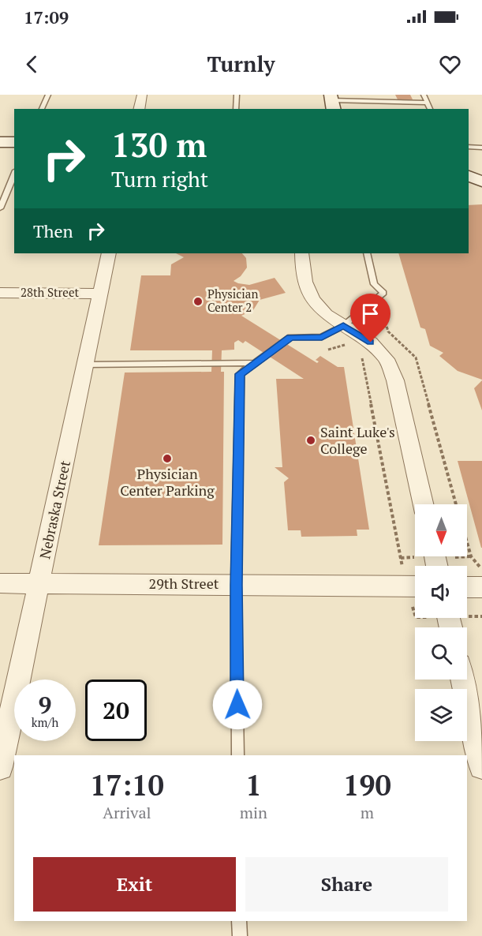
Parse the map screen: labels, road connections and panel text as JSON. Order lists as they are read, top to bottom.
{
  "streets": {
    "street": ["28th Street", "Nebraska Street", "29th Street"]
  },
  "crossings": [
    ["28th Street", "Nebraska Street"],
    ["Nebraska Street", "29th Street"]
  ],
  "places": ["Physician Center 2", "Saint Luke's College", "Physician Center Parking"],
  "north": "bottom",
  "page": {
    "status": "17:09",
    "header": "Turnly",
    "turn": ["130 m", "Turn right"],
    "then": "Then",
    "speed": "9 km/h",
    "limit": "20",
    "eta": [
      "17:10",
      "Arrival",
      "1",
      "min",
      "190",
      "m"
    ],
    "buttons": ["Exit", "Share"]
  }
}
